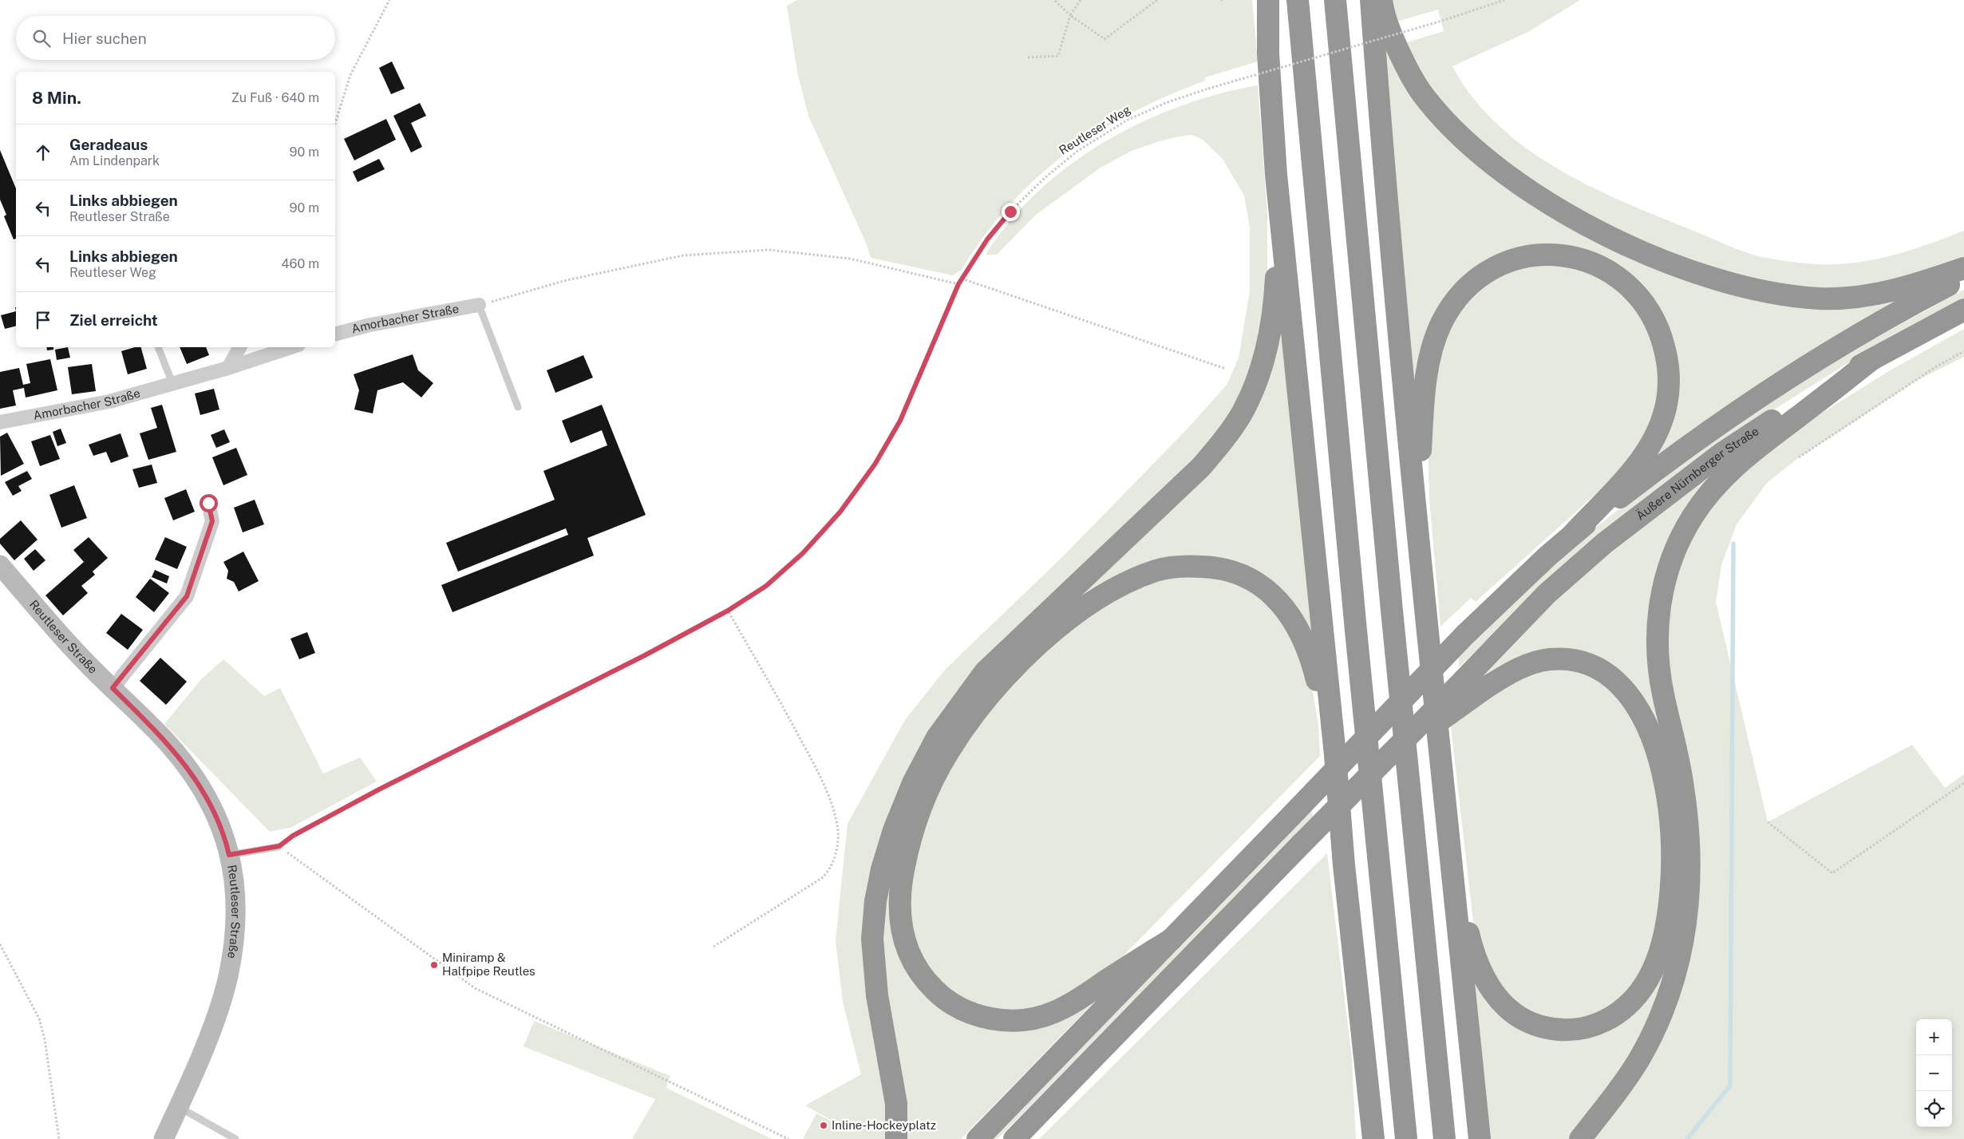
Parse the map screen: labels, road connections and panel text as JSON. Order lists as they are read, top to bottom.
{
  "streets": {
    "highway": ["Äußere Nürnberger Straße"],
    "street": ["Amorbacher Straße", "Reutleser Straße"],
    "path": ["Reutleser Weg"]
  },
  "places": ["Miniramp & Halfpipe Reutles", "Inline-Hockeyplatz"],
  "page": {
    "search": "Hier suchen",
    "heading": ["8 Min.", "Zu Fuß · 640 m"],
    "list": [
      ["Geradeaus", "Am Lindenpark", "90 m"],
      ["Links abbiegen", "Reutleser Straße", "90 m"],
      ["Links abbiegen", "Reutleser Weg", "460 m"],
      "Ziel erreicht"
    ],
    "map_buttons": ["+", "−"]
  }
}
